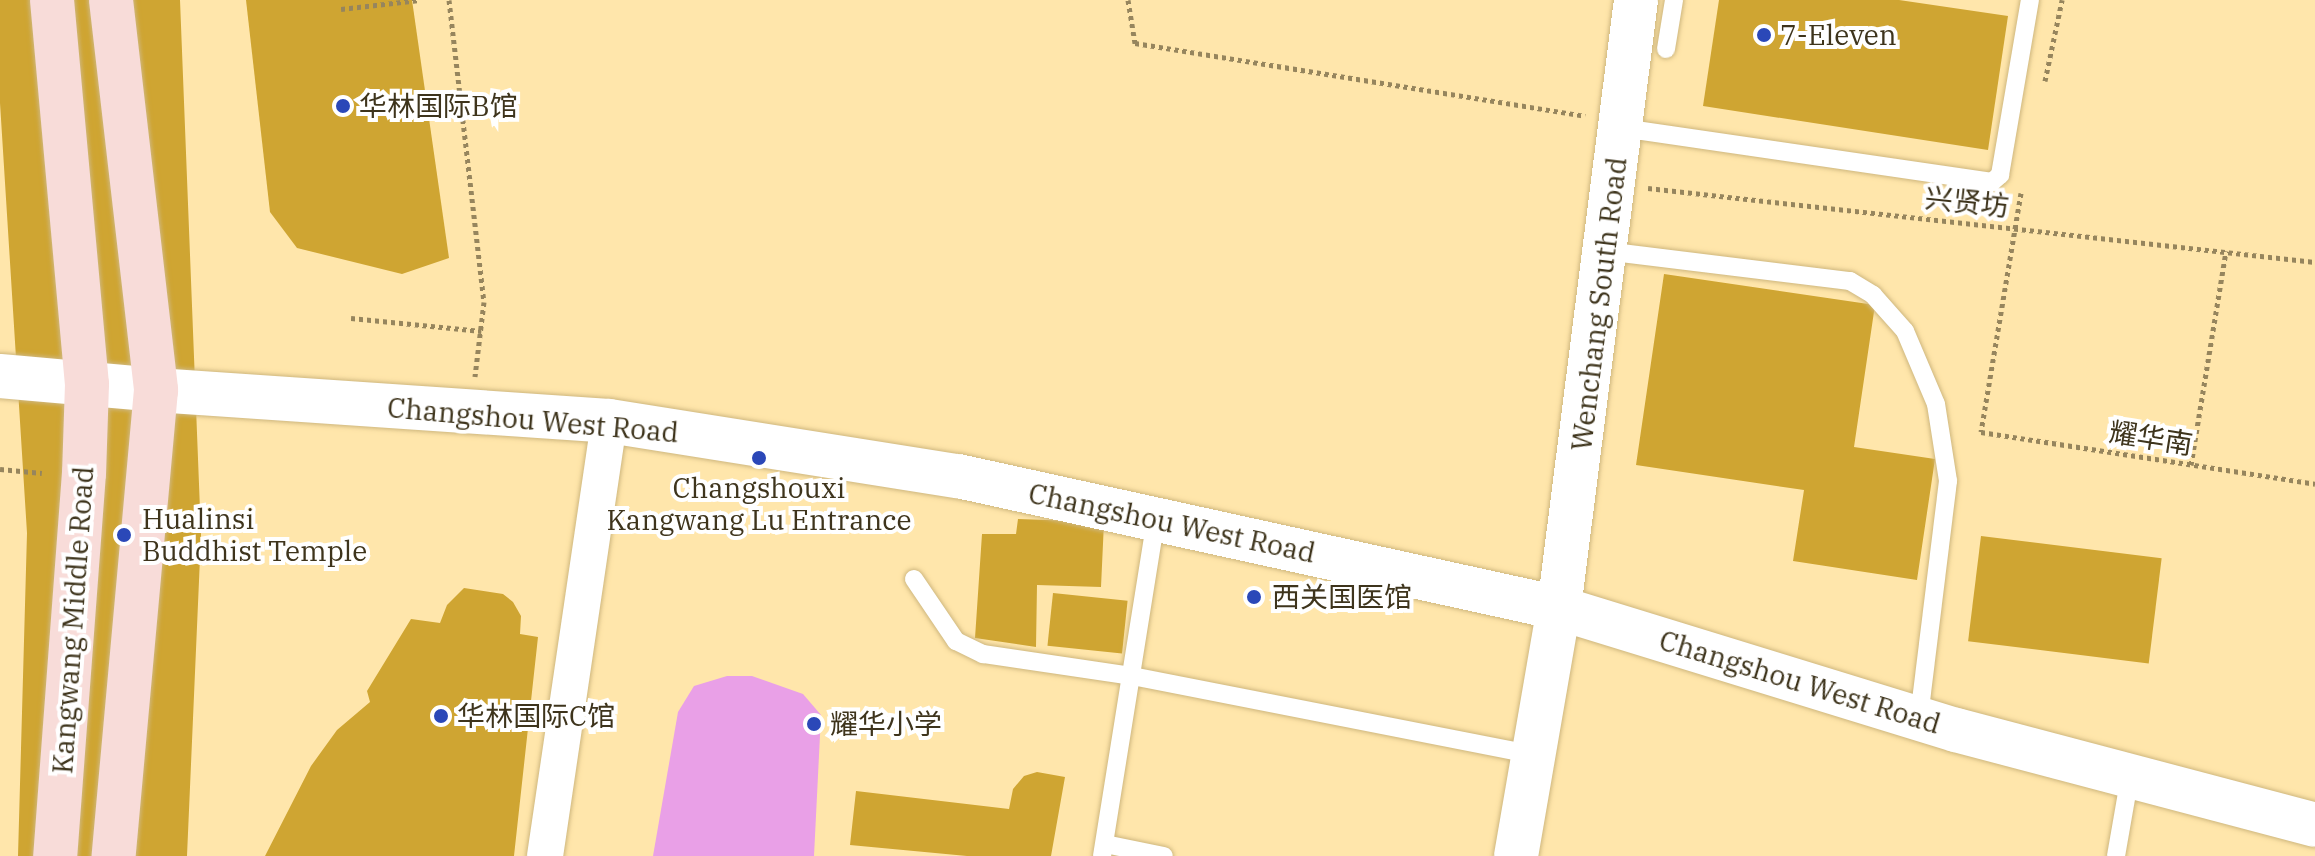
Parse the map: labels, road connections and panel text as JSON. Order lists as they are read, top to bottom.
{
  "streets": {
    "main road": ["Kangwang Middle Road"],
    "street": ["Wenchang South Road", "Changshou West Road"],
    "path": ["兴贤坊", "耀华南"]
  },
  "crossings": [
    ["兴贤坊", "Wenchang South Road"],
    ["兴贤坊", "耀华南"],
    ["Wenchang South Road", "Changshou West Road"],
    ["Changshou West Road", "Kangwang Middle Road"]
  ],
  "places": [
    "7-Eleven",
    "华林国际B馆",
    "Changshouxi Kangwang Lu Entrance",
    "Hualinsi Buddhist Temple",
    "西关国医馆",
    "华林国际C馆",
    "耀华小学"
  ]
}
